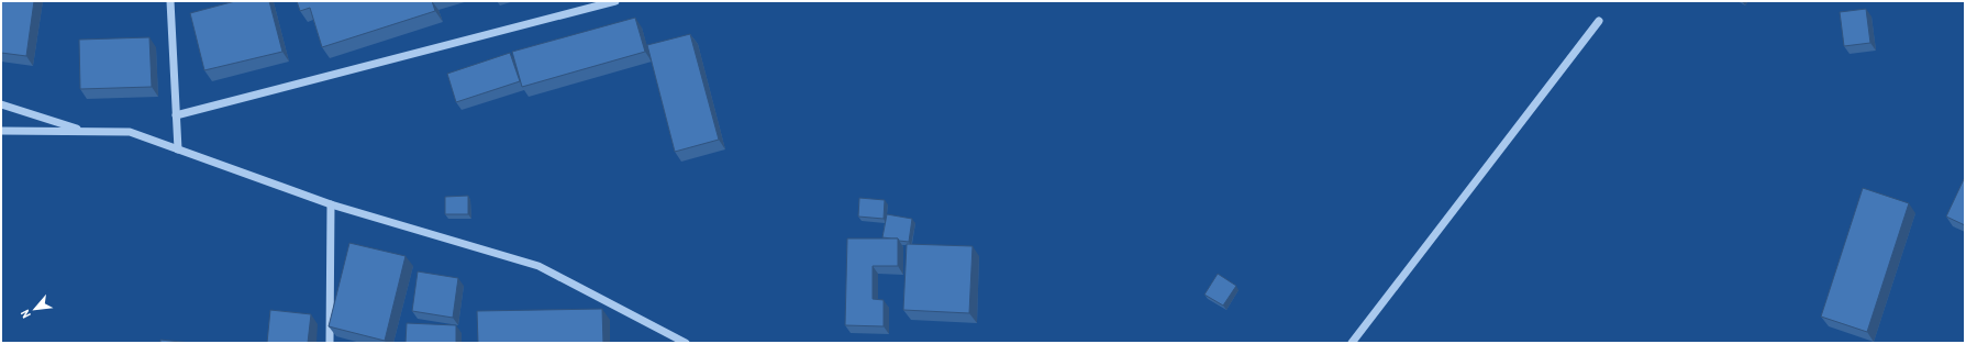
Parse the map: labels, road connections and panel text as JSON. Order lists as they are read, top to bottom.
{
  "north": "bottom left"
}
